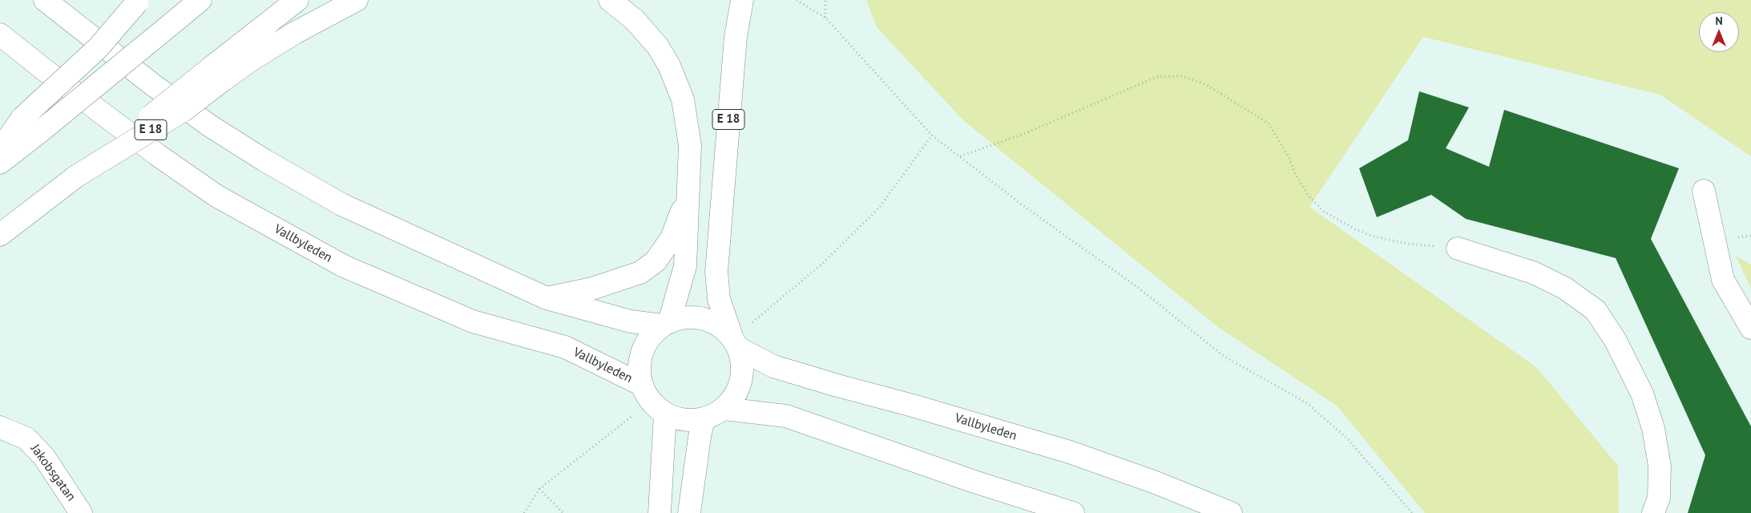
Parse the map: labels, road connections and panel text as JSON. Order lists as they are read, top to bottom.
{
  "streets": {
    "main road": ["E 18", "Vallbyleden", "Jakobsgatan"]
  },
  "crossings": [
    ["E 18", "Vallbyleden"]
  ],
  "north": "top"
}
